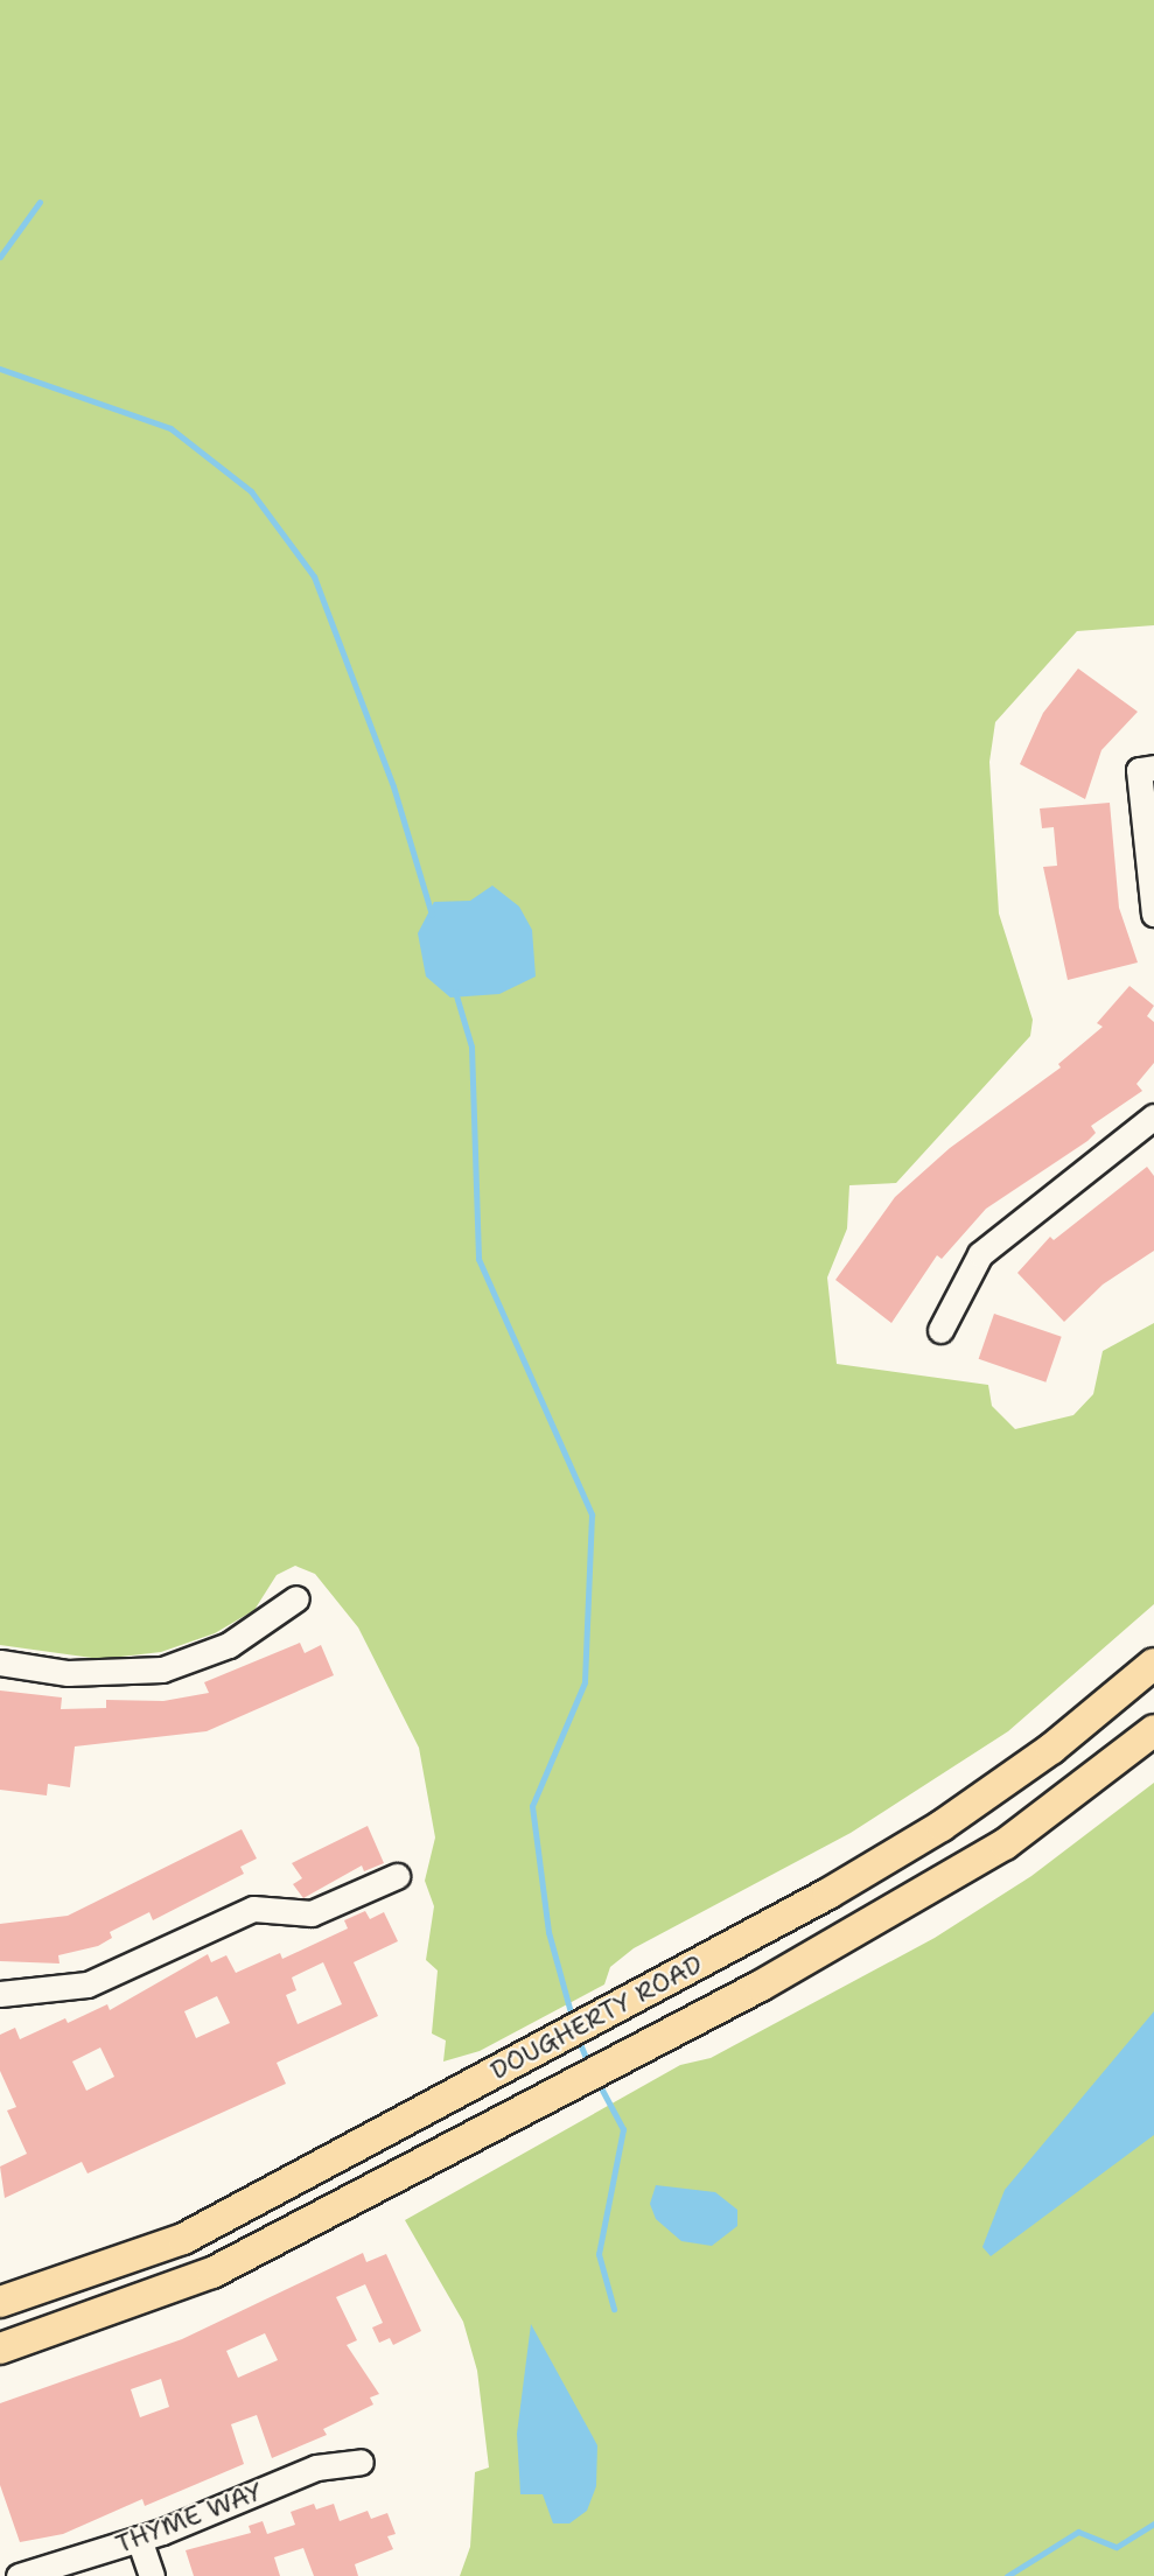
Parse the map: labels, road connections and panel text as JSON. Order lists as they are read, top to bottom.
{
  "streets": {
    "main road": ["DOUGHERTY ROAD"],
    "street": ["THYME WAY"]
  }
}
